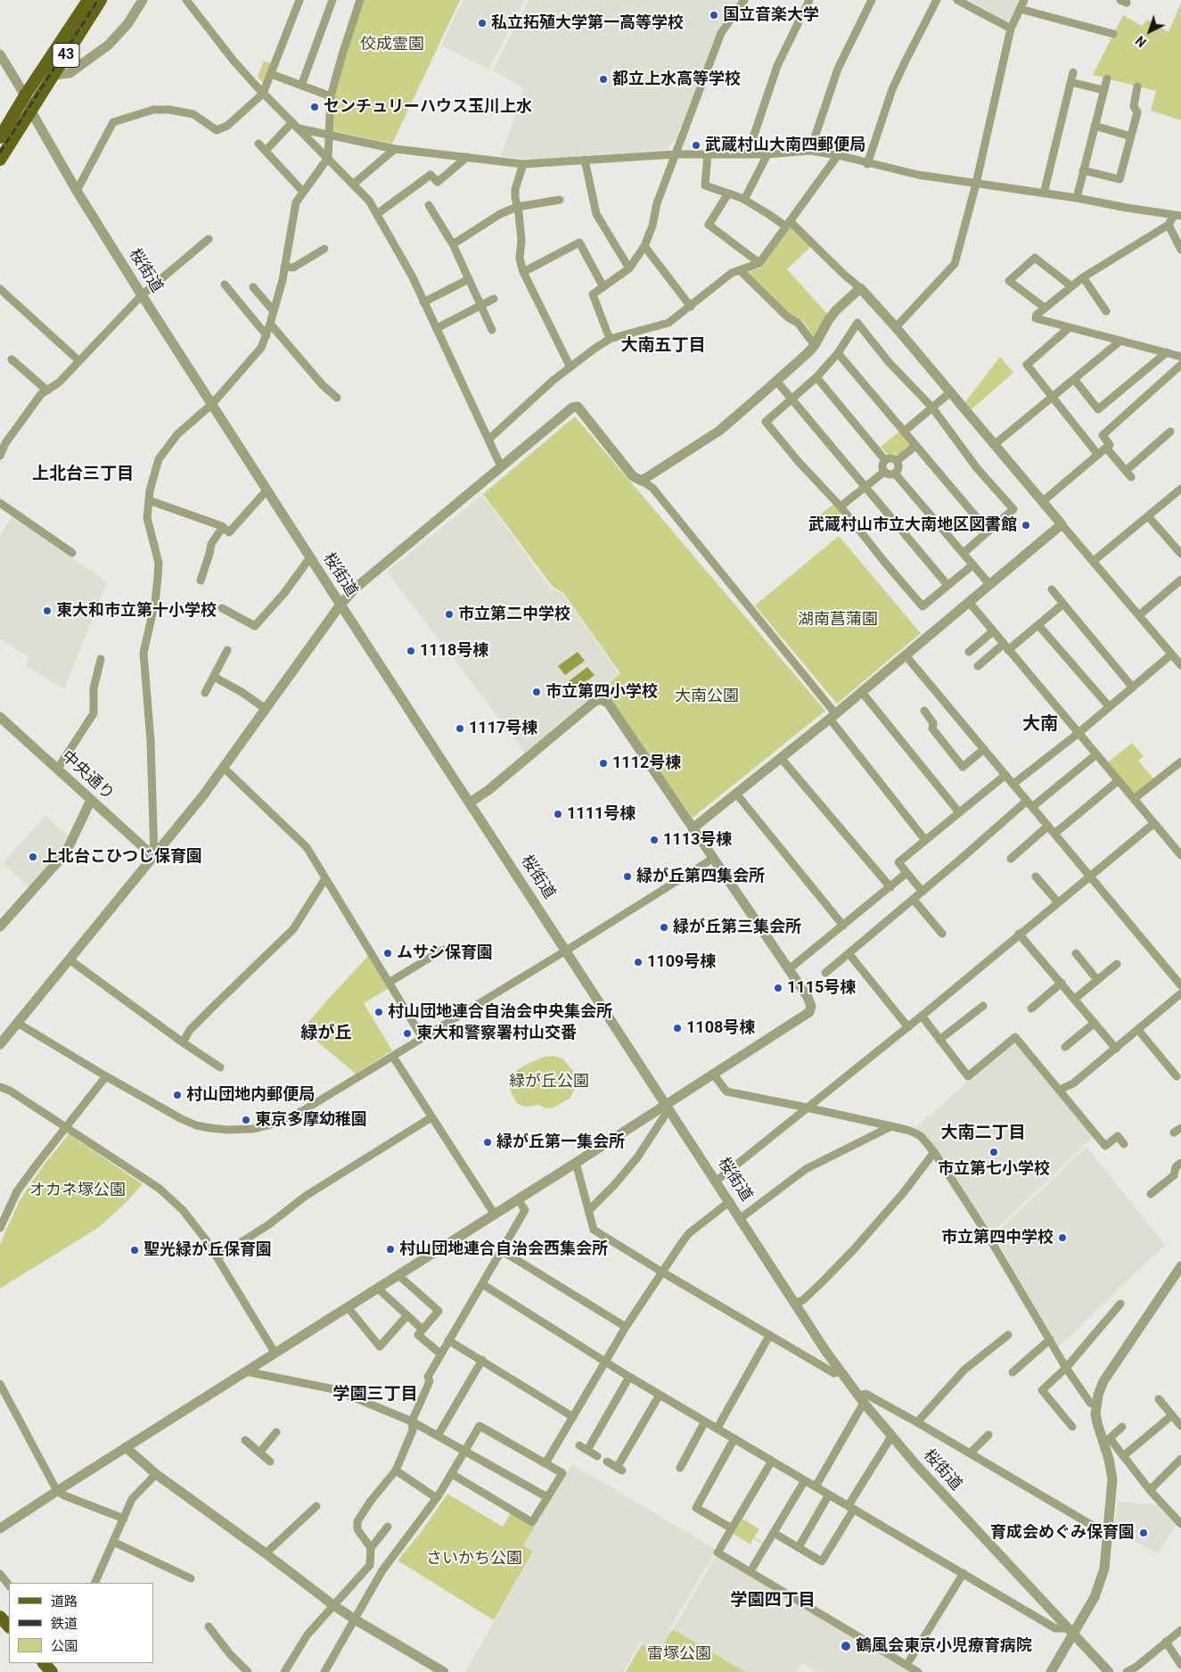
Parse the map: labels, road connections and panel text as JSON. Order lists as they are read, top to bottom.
{
  "streets": {
    "main road": ["43"],
    "street": ["桜街道", "中央通り"]
  },
  "crossings": [
    ["43", "桜街道"]
  ],
  "districts": [
    "大南五丁目",
    "上北台三丁目",
    "大南",
    "緑が丘",
    "大南二丁目",
    "学園三丁目",
    "学園四丁目"
  ],
  "parks": [
    "佼成霊園",
    "湖南菖蒲園",
    "大南公園",
    "緑が丘公園",
    "オカネ塚公園",
    "さいかち公園",
    "雷塚公園"
  ],
  "places": [
    "国立音楽大学",
    "私立拓殖大学第一高等学校",
    "都立上水高等学校",
    "センチュリーハウス玉川上水",
    "武蔵村山大南四郵便局",
    "武蔵村山市立大南地区図書館",
    "東大和市立第十小学校",
    "市立第二中学校",
    "1118号棟",
    "市立第四小学校",
    "1117号棟",
    "1112号棟",
    "1111号棟",
    "1113号棟",
    "上北台こひつじ保育園",
    "緑が丘第四集会所",
    "緑が丘第三集会所",
    "ムサシ保育園",
    "1109号棟",
    "1115号棟",
    "村山団地連合自治会中央集会所",
    "1108号棟",
    "東大和警察署村山交番",
    "村山団地内郵便局",
    "東京多摩幼稚園",
    "緑が丘第一集会所",
    "市立第七小学校",
    "市立第四中学校",
    "村山団地連合自治会西集会所",
    "聖光緑が丘保育園",
    "育成会めぐみ保育園",
    "鶴風会東京小児療育病院"
  ],
  "legend": ["道路", "鉄道", "公園"],
  "north": "bottom left"
}
